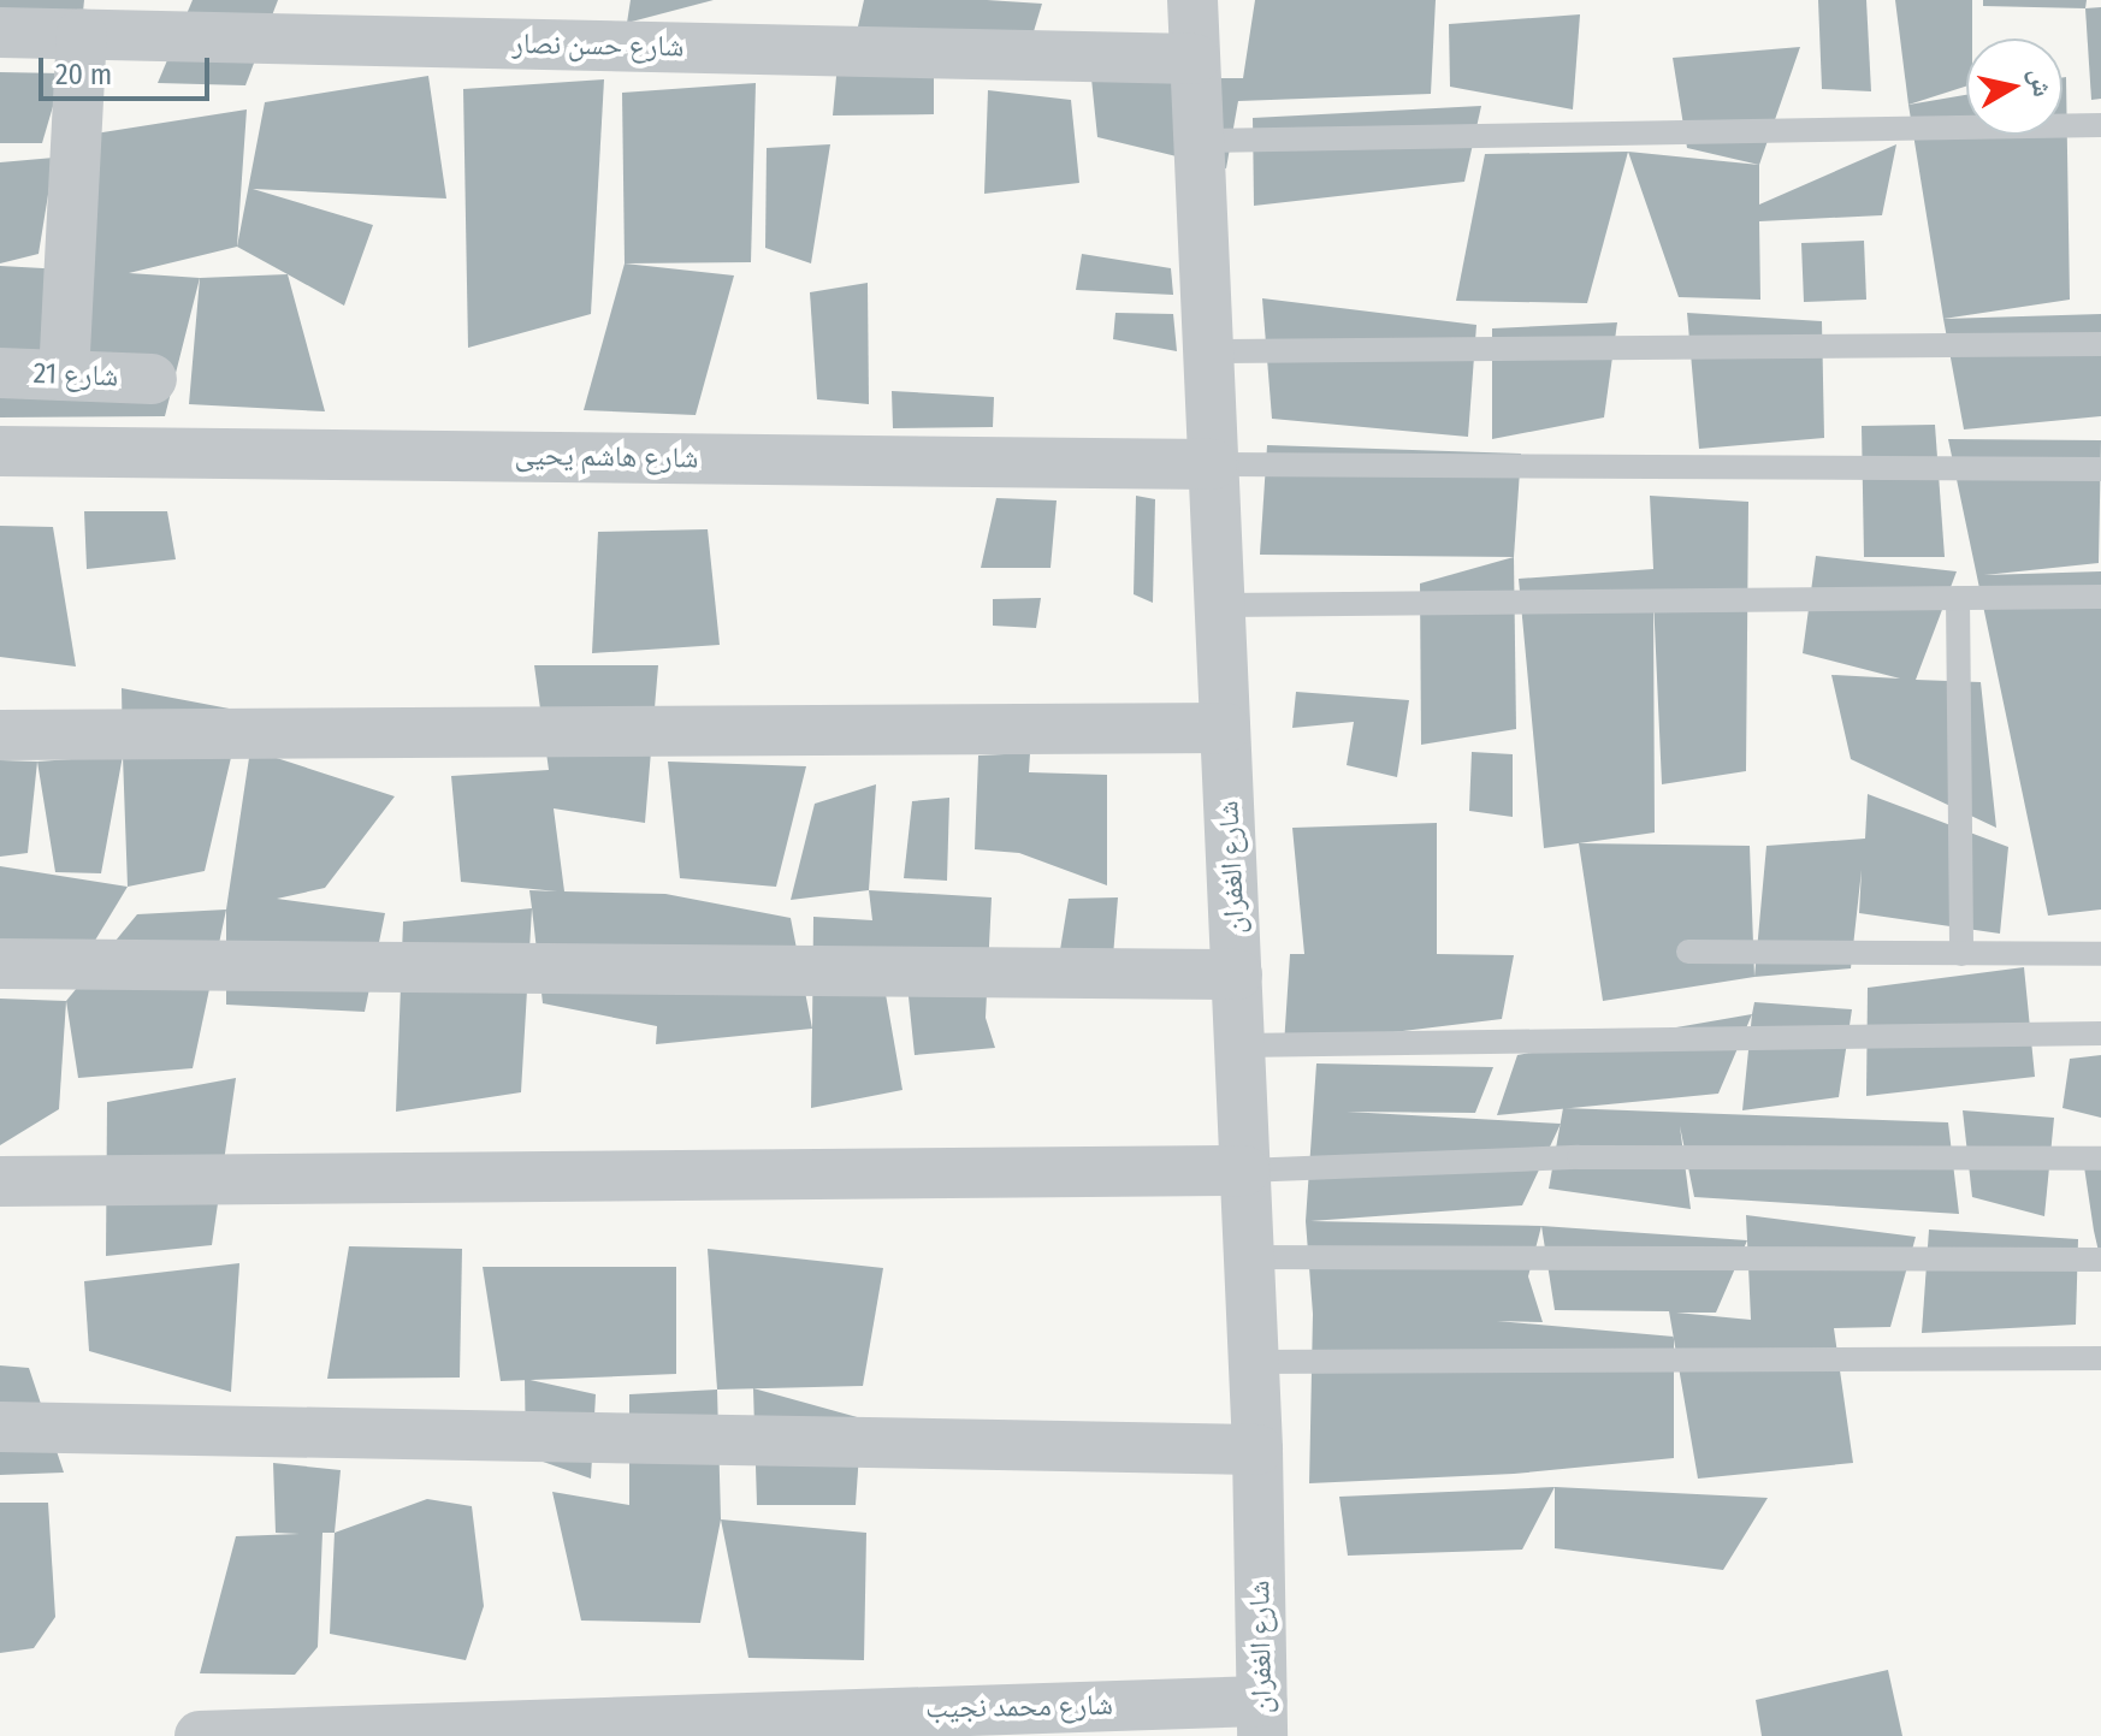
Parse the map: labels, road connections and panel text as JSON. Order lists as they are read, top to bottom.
{
  "streets": {
    "street": [
      "شارع حسن نصار",
      "شارع 21",
      "شارع هاشم يحيى",
      "شارع الغفران",
      "شارع محمد نجيب"
    ]
  },
  "crossings": [
    ["شارع حسن نصار", "شارع الغفران"],
    ["شارع هاشم يحيى", "شارع الغفران"],
    ["شارع الغفران", "شارع محمد نجيب"]
  ],
  "scale_bar": "20 m",
  "north": "right"
}
